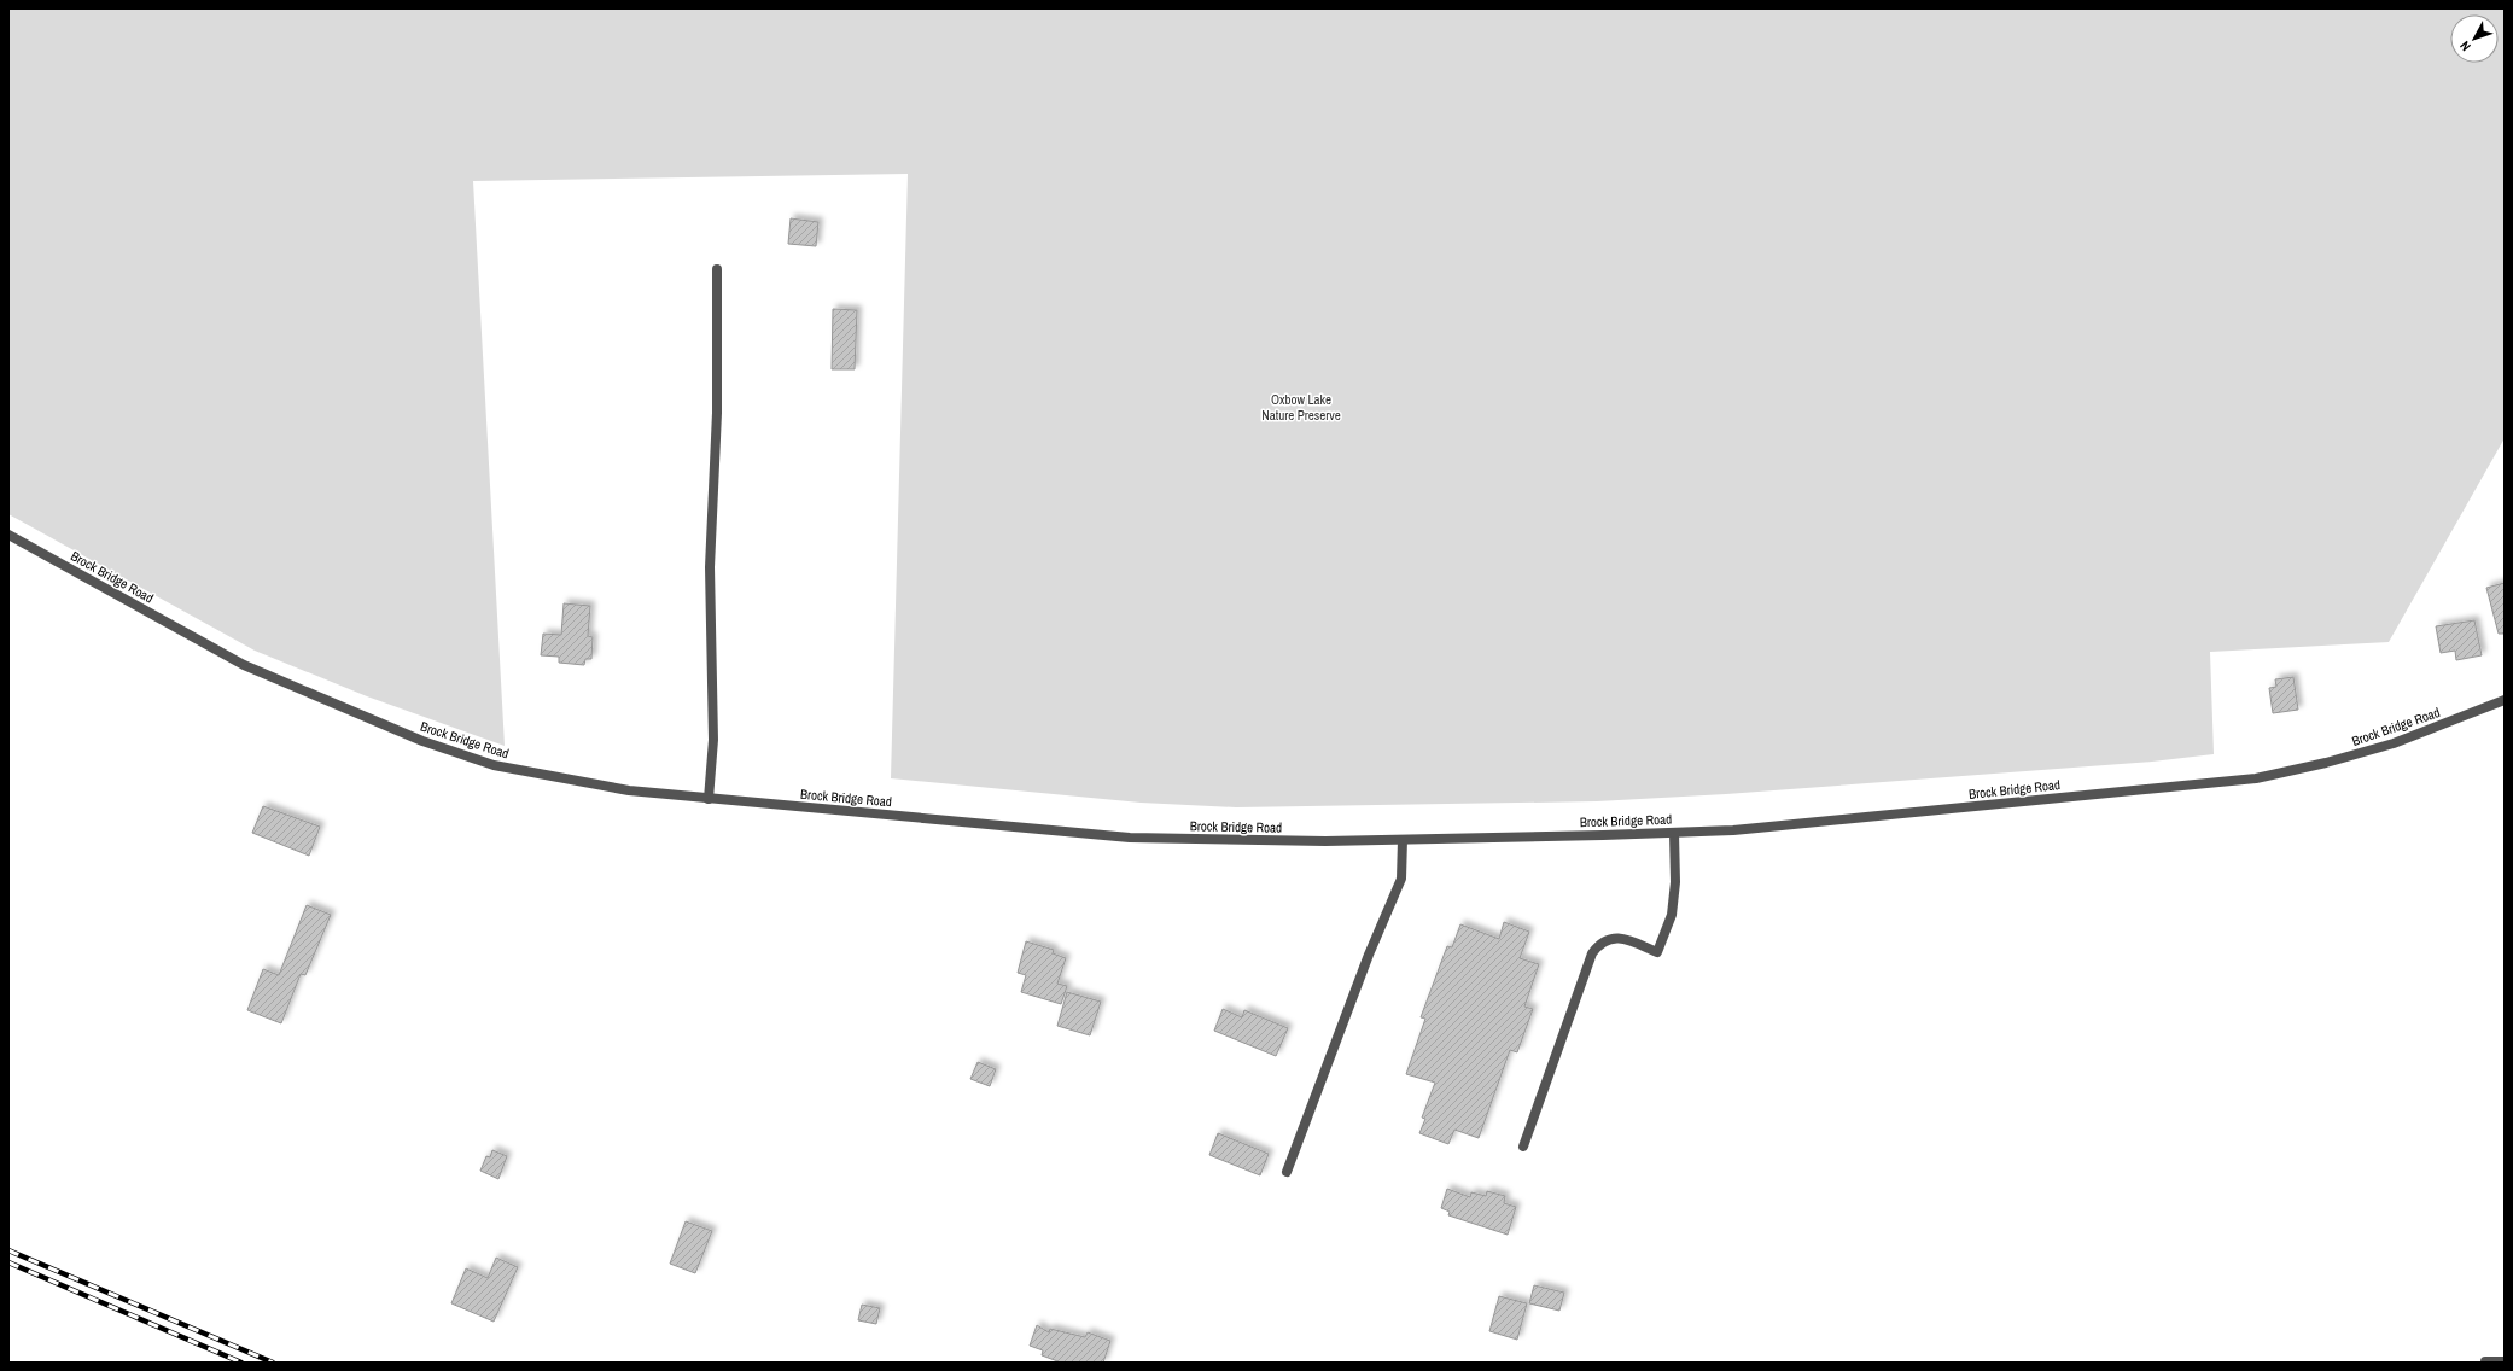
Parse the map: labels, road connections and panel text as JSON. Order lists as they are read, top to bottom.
{
  "streets": {
    "street": ["Brock Bridge Road"]
  },
  "parks": ["Oxbow Lake Nature Preserve"],
  "north": "bottom left"
}
